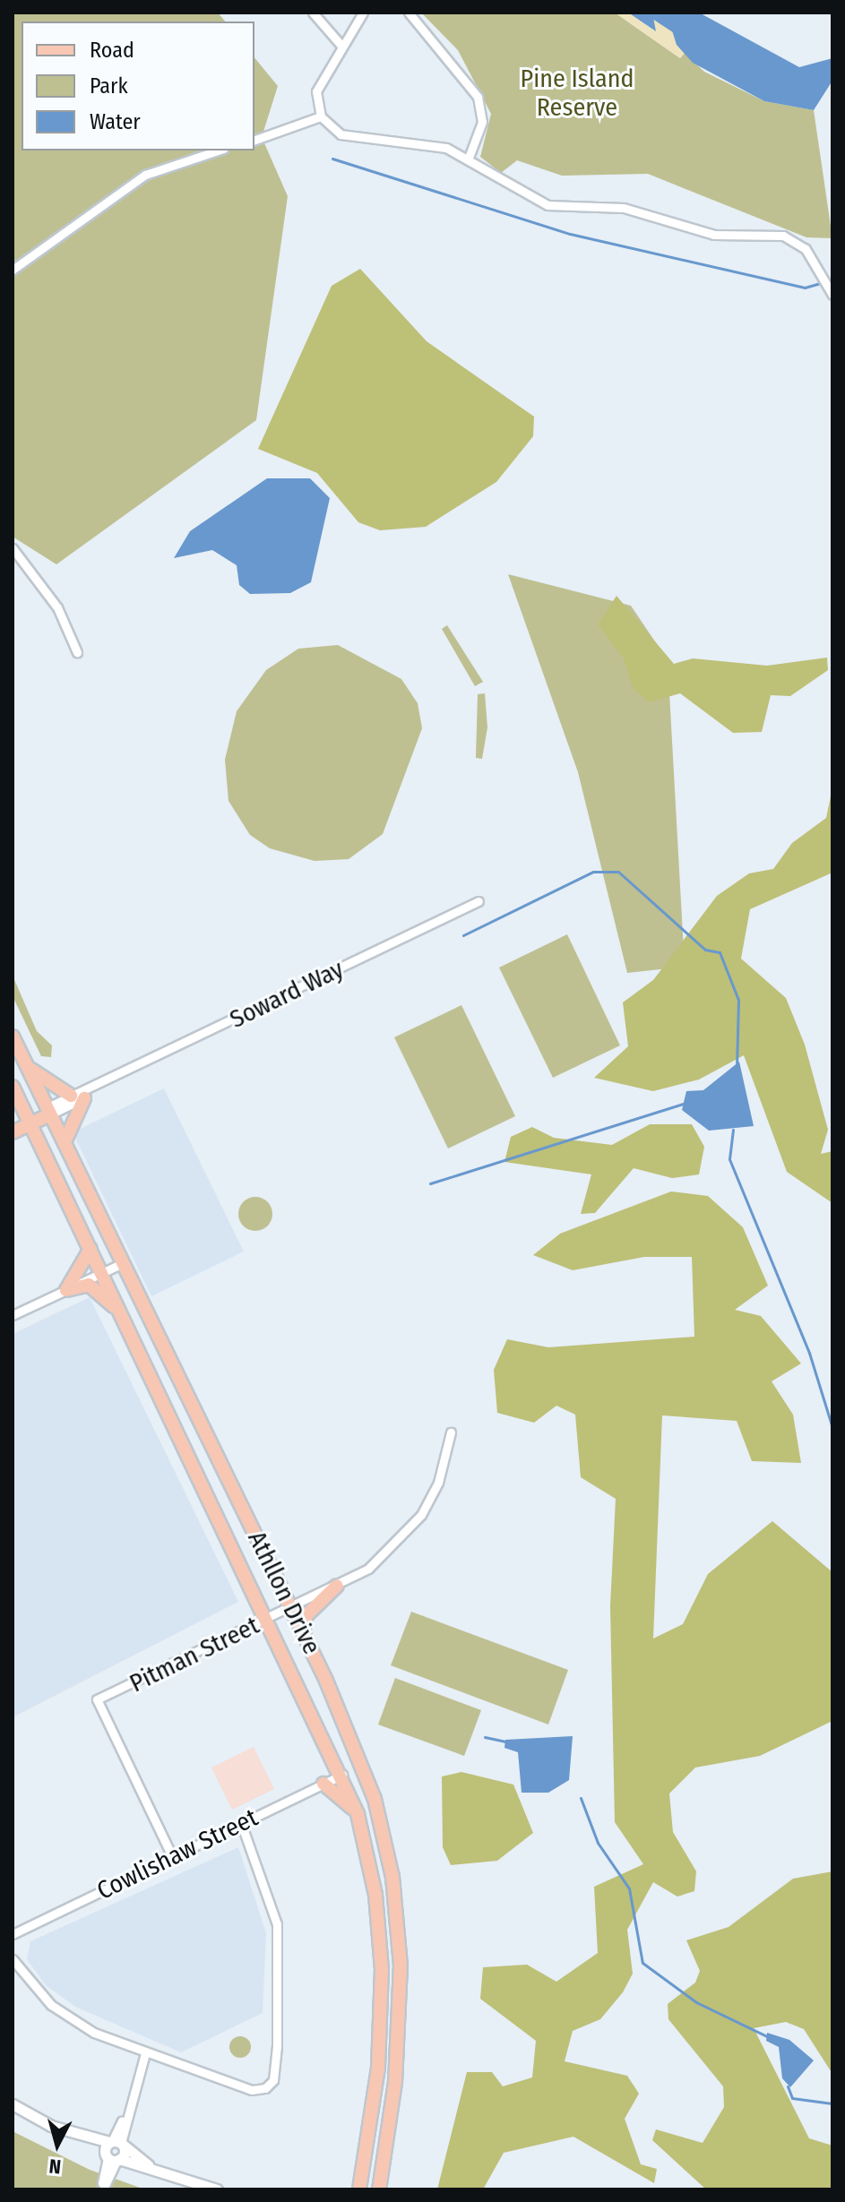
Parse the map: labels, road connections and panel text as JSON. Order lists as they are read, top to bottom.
{
  "streets": {
    "main road": ["Soward Way", "Athllon Drive"],
    "street": ["Pitman Street", "Cowlishaw Street"]
  },
  "crossings": [
    ["Soward Way", "Athllon Drive"],
    ["Athllon Drive", "Pitman Street"],
    ["Athllon Drive", "Cowlishaw Street"],
    ["Pitman Street", "Cowlishaw Street"]
  ],
  "parks": ["Pine Island Reserve"],
  "legend": ["Road", "Park", "Water"],
  "north": "bottom"
}
